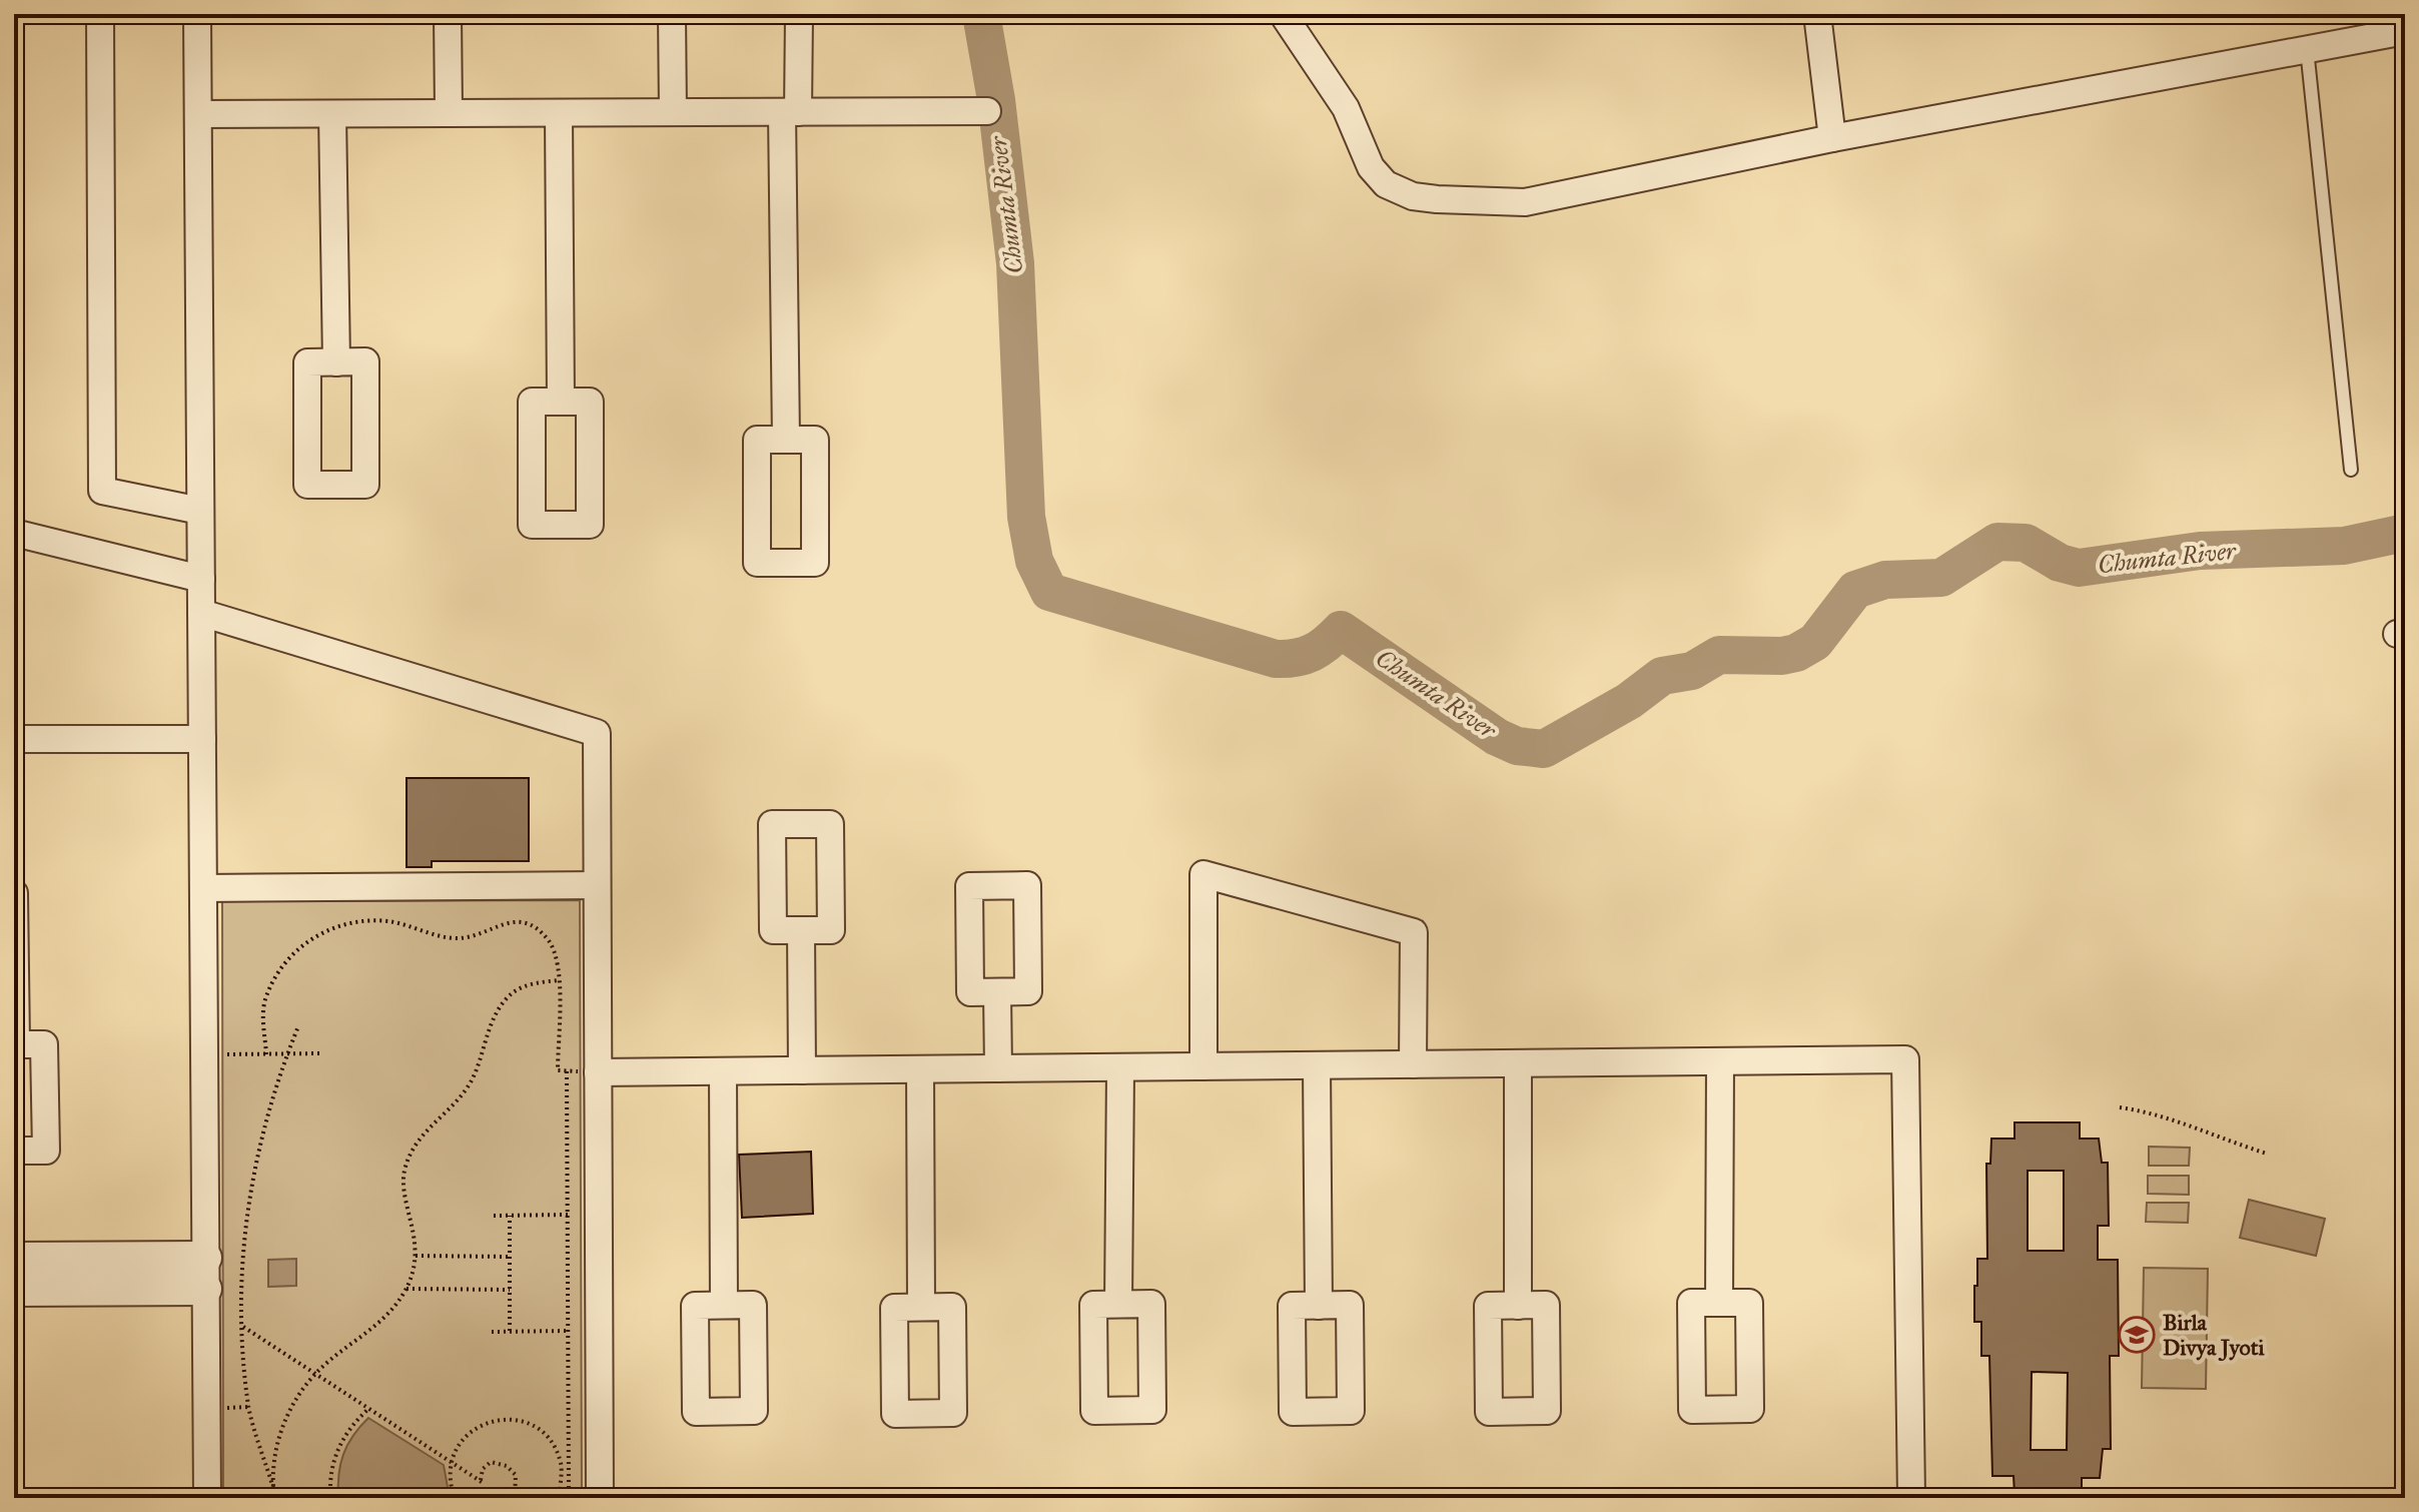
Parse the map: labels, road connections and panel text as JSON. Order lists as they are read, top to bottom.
{
  "water": ["Chumta River"],
  "places": {
    "school or university": ["Birla Divya Jyoti"]
  }
}
